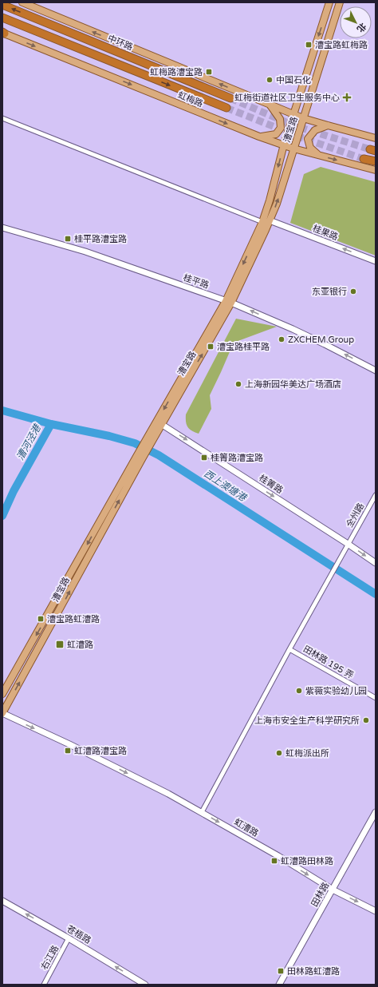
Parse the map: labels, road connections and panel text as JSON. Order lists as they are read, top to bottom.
{
  "streets": {
    "highway": ["中环路"],
    "main road": ["虹梅路", "漕宝路"],
    "street": [
      "桂果路",
      "桂平路",
      "桂箐路",
      "全州路",
      "田林路 195 弄",
      "虹漕路",
      "田林路",
      "苍梧路",
      "右江路"
    ]
  },
  "crossings": [
    ["虹梅路", "漕宝路"],
    ["漕宝路", "桂果路"],
    ["漕宝路", "桂平路"],
    ["漕宝路", "桂箐路"],
    ["漕宝路", "虹漕路"],
    ["桂箐路", "全州路"],
    ["全州路", "田林路 195 弄"],
    ["全州路", "虹漕路"],
    ["虹漕路", "田林路"],
    ["苍梧路", "右江路"]
  ],
  "one_way": [
    "桂果路",
    "桂平路",
    "桂箐路",
    "虹漕路",
    "苍梧路"
  ],
  "water": ["漕河泾港", "西上澳塘港"],
  "places": {
    "transit": [
      "漕宝路虹梅路",
      "虹梅路漕宝路",
      "桂平路漕宝路",
      "漕宝路桂平路",
      "桂箐路漕宝路",
      "漕宝路虹漕路",
      "虹漕路",
      "虹漕路漕宝路",
      "虹漕路田林路",
      "田林路虹漕路"
    ],
    "other": [
      "中国石化",
      "东亚银行",
      "ZXCHEM Group",
      "上海新园华美达广场酒店",
      "紫薇实验幼儿园",
      "上海市安全生产科学研究所",
      "虹梅派出所"
    ],
    "health": ["虹梅街道社区卫生服务中心"]
  },
  "north": "bottom right"
}
